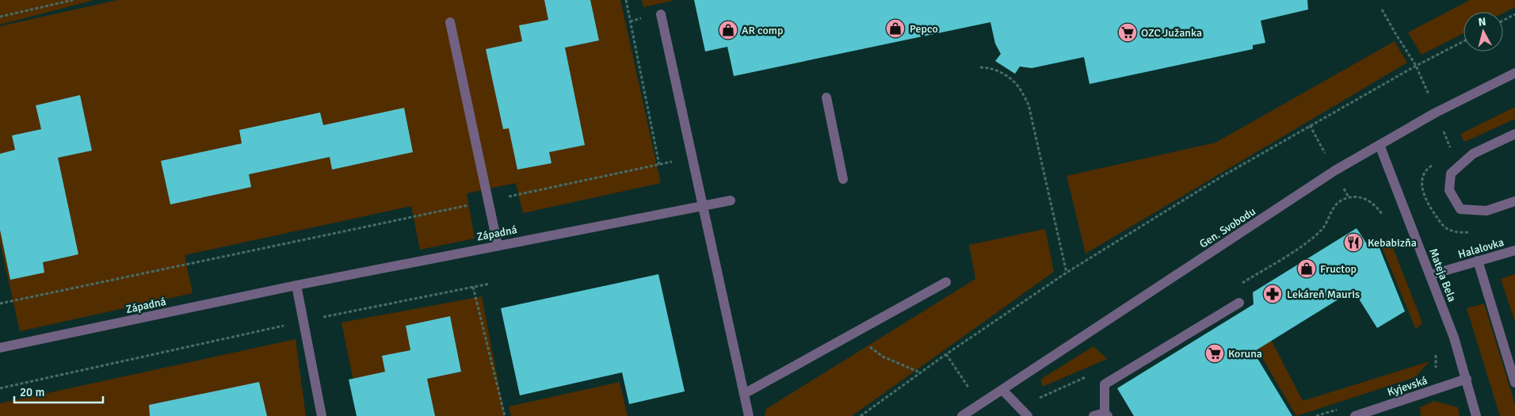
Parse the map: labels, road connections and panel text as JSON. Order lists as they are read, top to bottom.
{
  "streets": {
    "street": [
      "Gen. Svobodu",
      "Západná",
      "Halalovka",
      "Mateja Bela",
      "Kyjevská"
    ]
  },
  "crossings": [
    ["Gen. Svobodu", "Mateja Bela"],
    ["Halalovka", "Mateja Bela"],
    ["Mateja Bela", "Kyjevská"]
  ],
  "places": {
    "shop": ["Pepco", "AR comp", "Fructop"],
    "supermarket": ["OZC Južanka", "Koruna"],
    "restaurant": ["Kebabizňa"],
    "pharmacy": ["Lekáreň Mauris"]
  },
  "scale_bar": "20 m",
  "north": "top"
}
